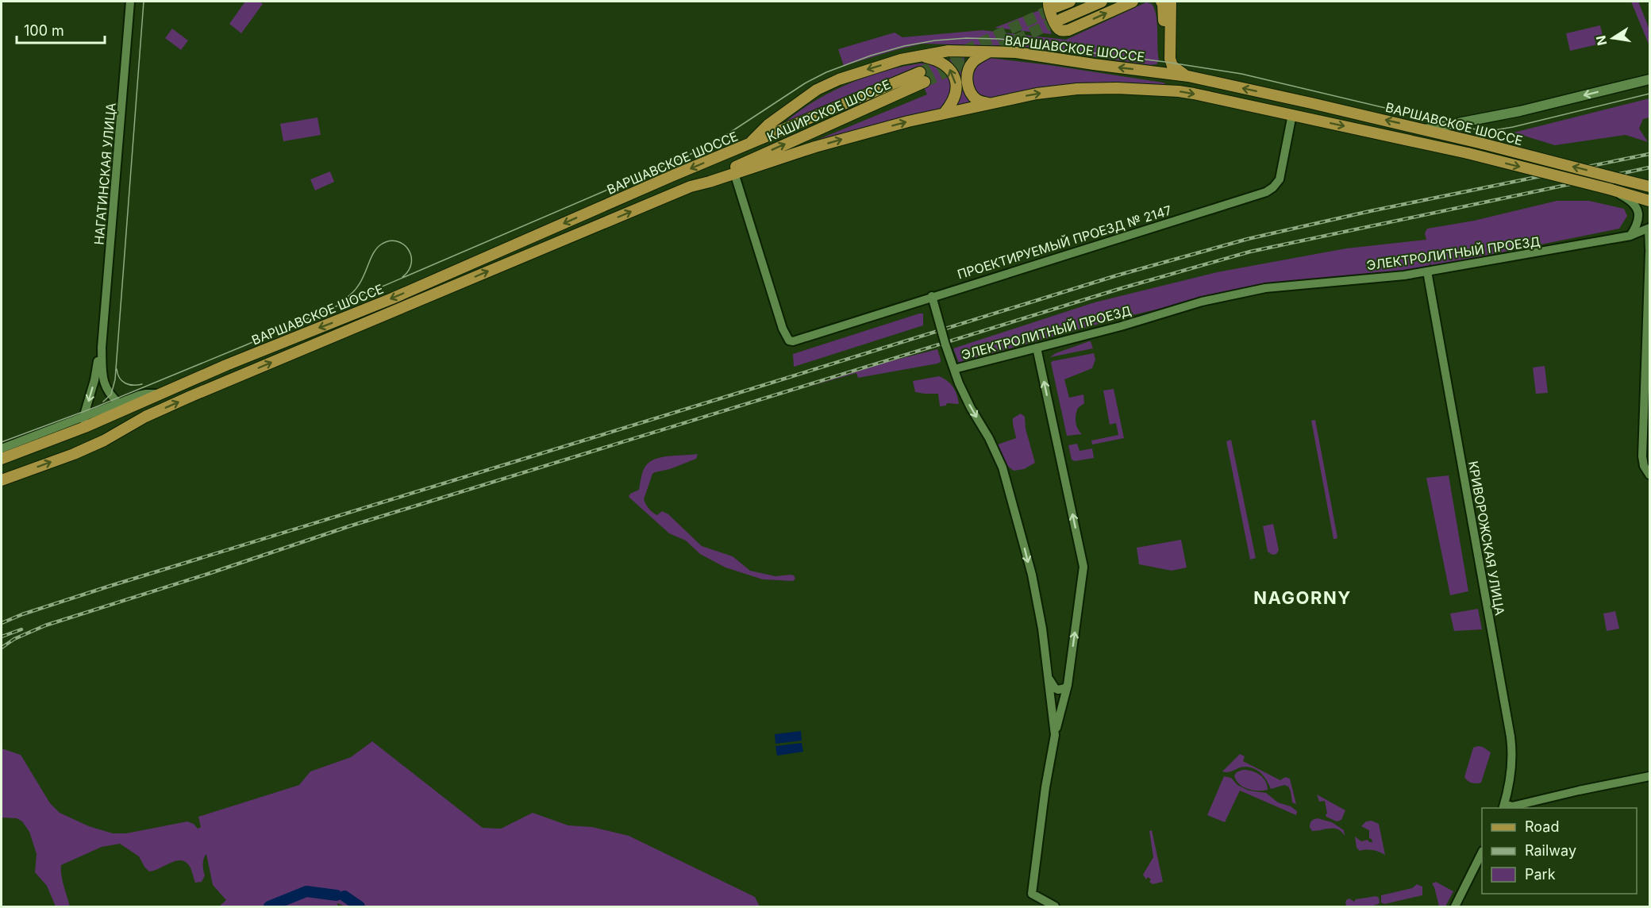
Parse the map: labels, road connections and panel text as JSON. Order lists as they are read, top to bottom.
{
  "streets": {
    "main road": ["ВАРШАВСКОЕ ШОССЕ", "КАШИРСКОЕ ШОССЕ"],
    "street": [
      "НАГАТИНСКАЯ УЛИЦА",
      "ПРОЕКТИРУЕМЫЙ ПРОЕЗД № 2147",
      "ЭЛЕКТРОЛИТНЫЙ ПРОЕЗД",
      "КРИВОРОЖСКАЯ УЛИЦА"
    ]
  },
  "crossings": [
    ["ВАРШАВСКОЕ ШОССЕ", "КАШИРСКОЕ ШОССЕ"],
    ["ВАРШАВСКОЕ ШОССЕ", "ПРОЕКТИРУЕМЫЙ ПРОЕЗД № 2147"],
    ["ЭЛЕКТРОЛИТНЫЙ ПРОЕЗД", "КРИВОРОЖСКАЯ УЛИЦА"]
  ],
  "districts": ["NAGORNY"],
  "legend": ["Road", "Railway", "Park"],
  "scale_bar": "100 m",
  "north": "left"
}
